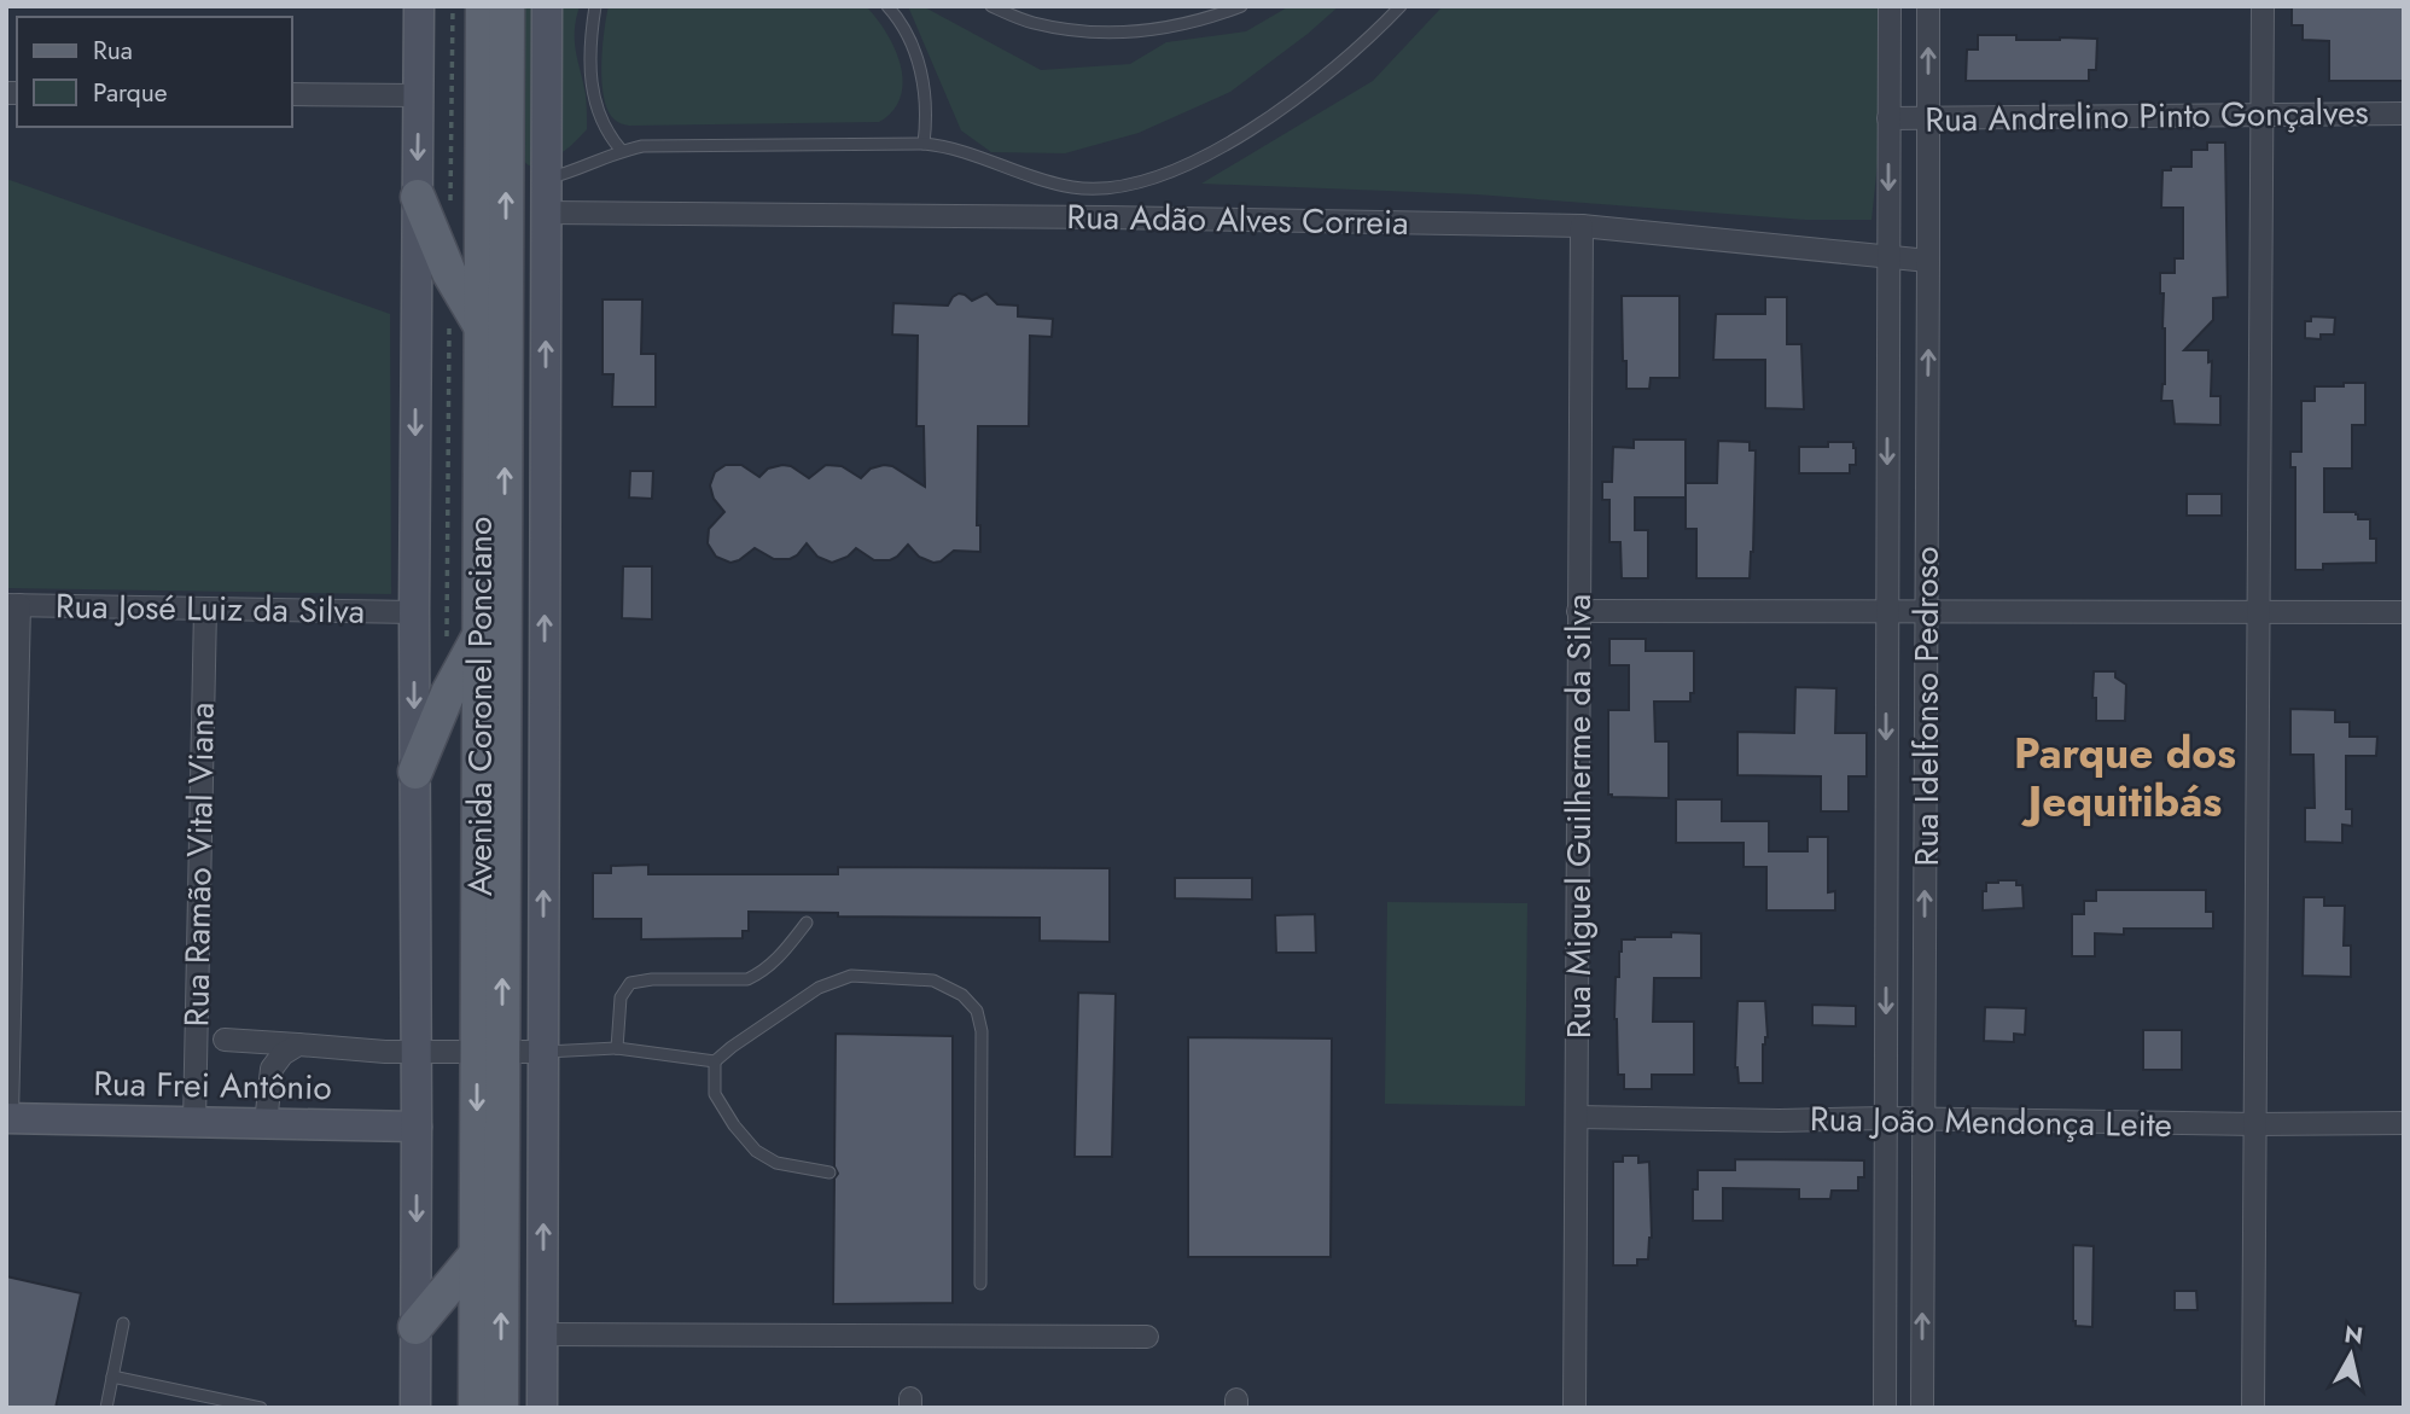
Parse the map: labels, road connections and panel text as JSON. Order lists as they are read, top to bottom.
{
  "streets": {
    "main road": ["Avenida Coronel Ponciano", "Rua Frei Antônio"],
    "street": [
      "Rua Andrelino Pinto Gonçalves",
      "Rua Adão Alves Correia",
      "Rua José Luiz da Silva",
      "Rua Idelfonso Pedroso",
      "Rua Miguel Guilherme da Silva",
      "Rua Ramão Vital Viana",
      "Rua João Mendonça Leite"
    ]
  },
  "crossings": [
    ["Rua Andrelino Pinto Gonçalves", "Rua Idelfonso Pedroso"],
    ["Rua Adão Alves Correia", "Rua Idelfonso Pedroso"],
    ["Rua Adão Alves Correia", "Rua Miguel Guilherme da Silva"],
    ["Rua José Luiz da Silva", "Rua Ramão Vital Viana"],
    ["Rua Idelfonso Pedroso", "Rua João Mendonça Leite"],
    ["Rua Miguel Guilherme da Silva", "Rua João Mendonça Leite"],
    ["Rua Ramão Vital Viana", "Rua Frei Antônio"]
  ],
  "districts": ["Parque dos Jequitibás"],
  "legend": ["Rua", "Parque"],
  "north": "top"
}
